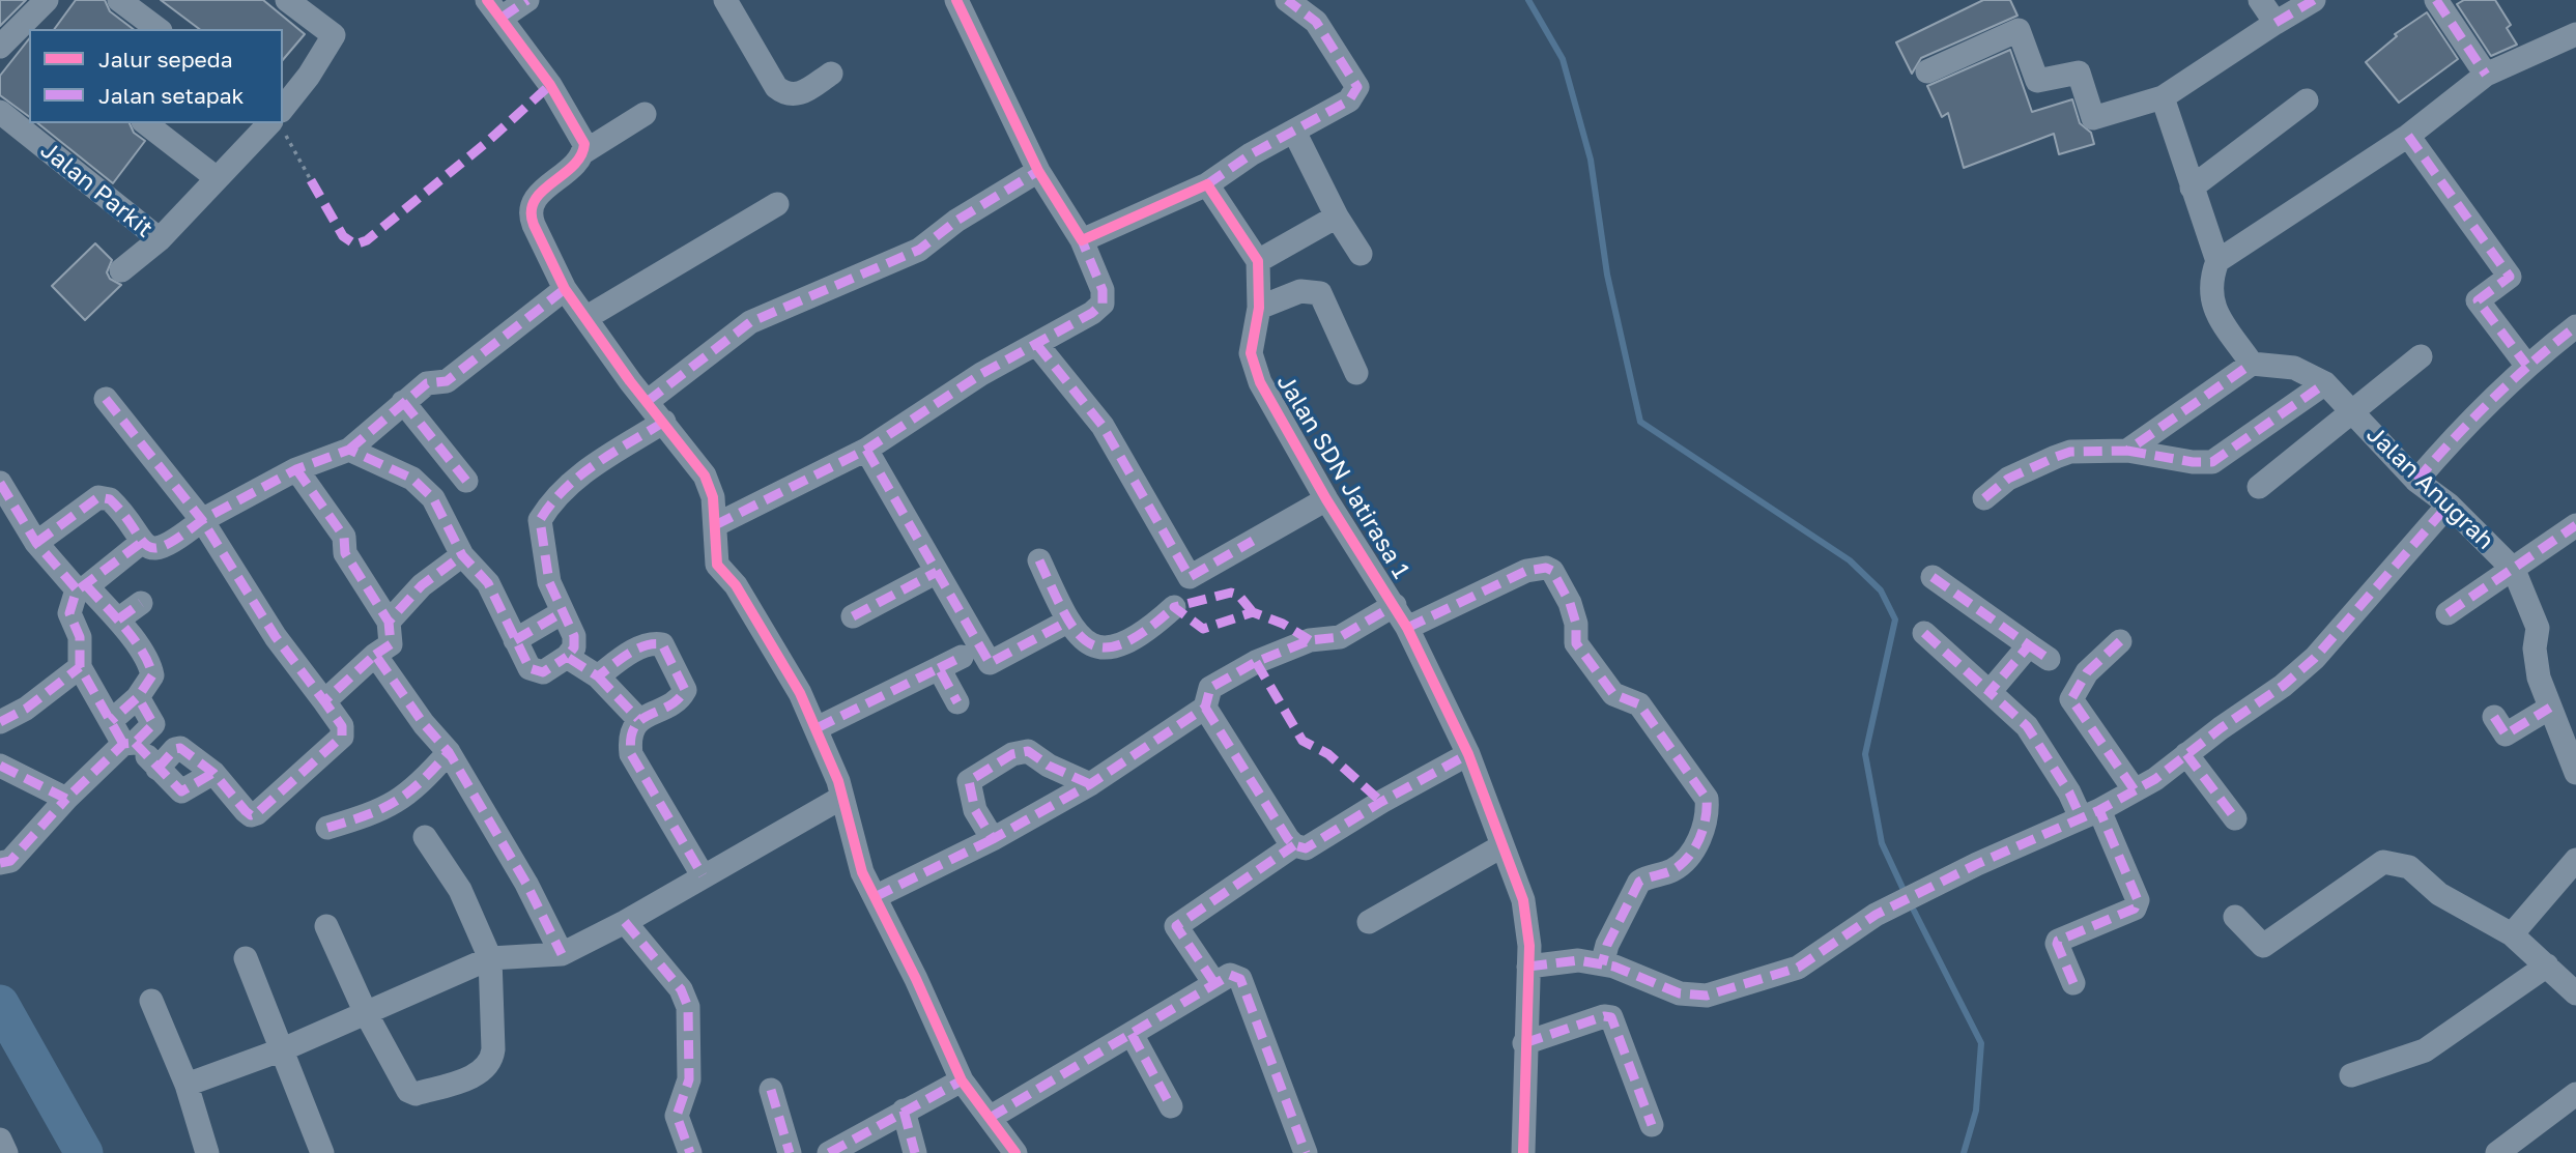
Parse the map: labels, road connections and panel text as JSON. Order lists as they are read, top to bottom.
{
  "streets": {
    "street": ["Jalan Parkit", "Jalan SDN Jatirasa 1", "Jalan Anugrah"]
  },
  "legend": ["Jalur sepeda", "Jalan setapak"]
}
